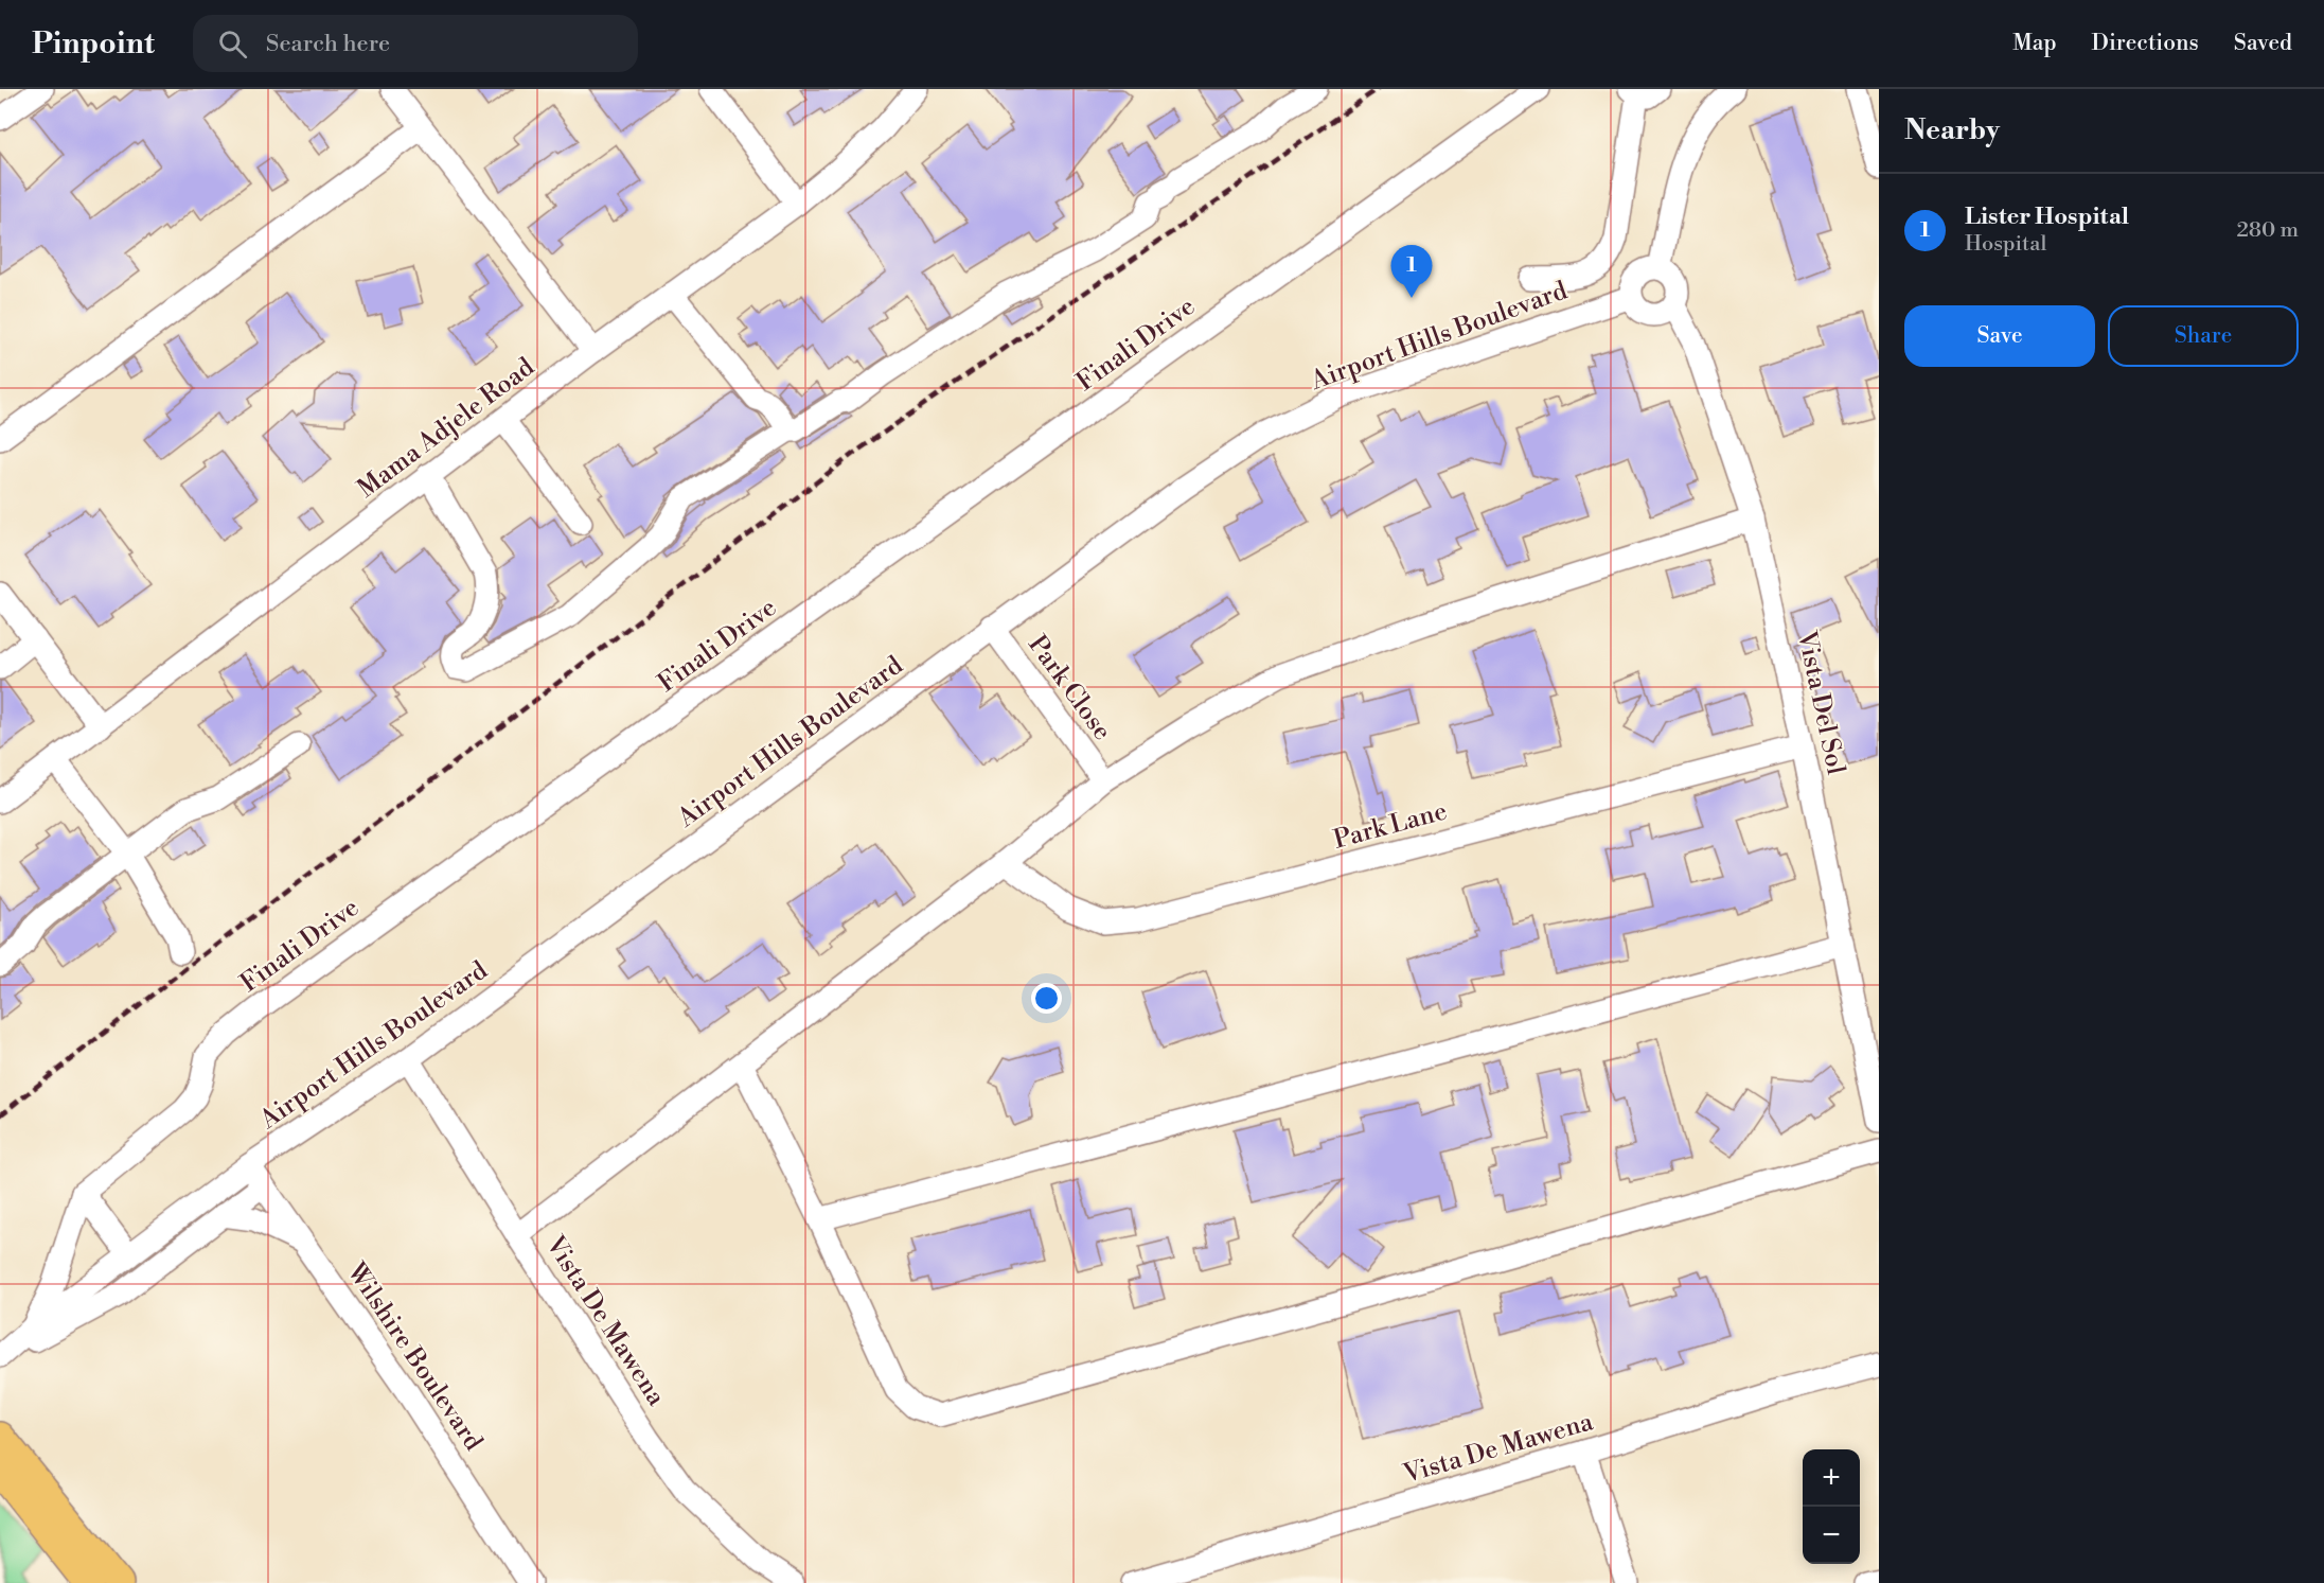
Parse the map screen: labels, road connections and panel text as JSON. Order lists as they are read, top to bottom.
{
  "streets": {
    "street": [
      "Airport Hills Boulevard",
      "Finali Drive",
      "Mama Adjele Road",
      "Park Close",
      "Vista Del Sol",
      "Park Lane",
      "Vista De Mawena",
      "Wilshire Boulevard"
    ]
  },
  "crossings": [
    ["Airport Hills Boulevard", "Park Close"],
    ["Airport Hills Boulevard", "Vista Del Sol"],
    ["Airport Hills Boulevard", "Vista De Mawena"],
    ["Airport Hills Boulevard", "Wilshire Boulevard"],
    ["Vista Del Sol", "Park Lane"]
  ],
  "page": {
    "header": "Pinpoint",
    "search": "Search here",
    "nav": ["Map", "Directions", "Saved"],
    "heading": "Nearby",
    "list": [
      {
        "mark": "1",
        "name": "Lister Hospital",
        "note": "Hospital",
        "value": "280 m"
      }
    ],
    "pins": "1",
    "buttons": ["Save", "Share"],
    "map_buttons": ["+", "−"]
  }
}
